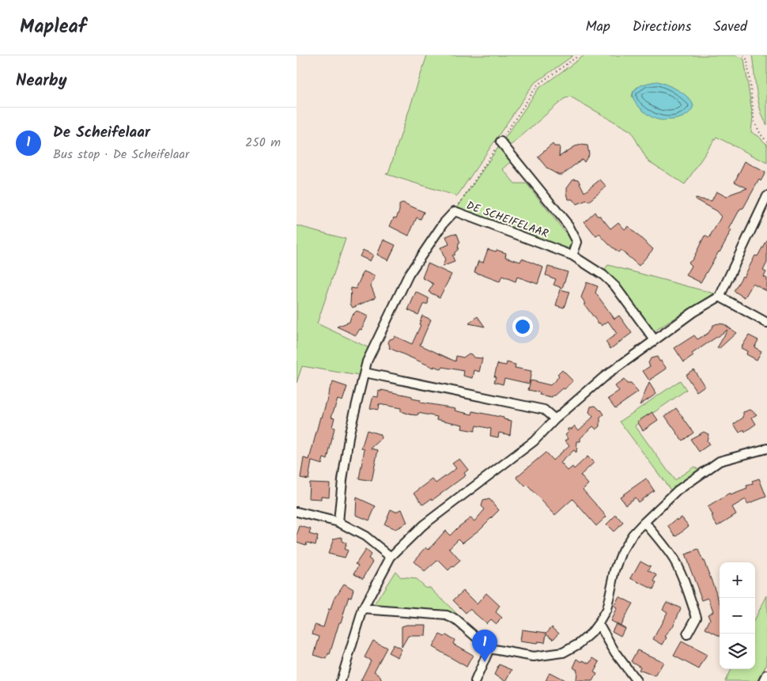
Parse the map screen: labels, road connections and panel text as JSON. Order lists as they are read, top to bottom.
{
  "streets": {
    "street": ["DE SCHEIFELAAR"]
  },
  "page": {
    "header": "Mapleaf",
    "nav": ["Map", "Directions", "Saved"],
    "heading": "Nearby",
    "list": [
      {
        "mark": "1",
        "name": "De Scheifelaar",
        "note": "Bus stop · De Scheifelaar",
        "value": "250 m"
      }
    ],
    "map_buttons": ["+", "−"],
    "pins": "1"
  }
}
